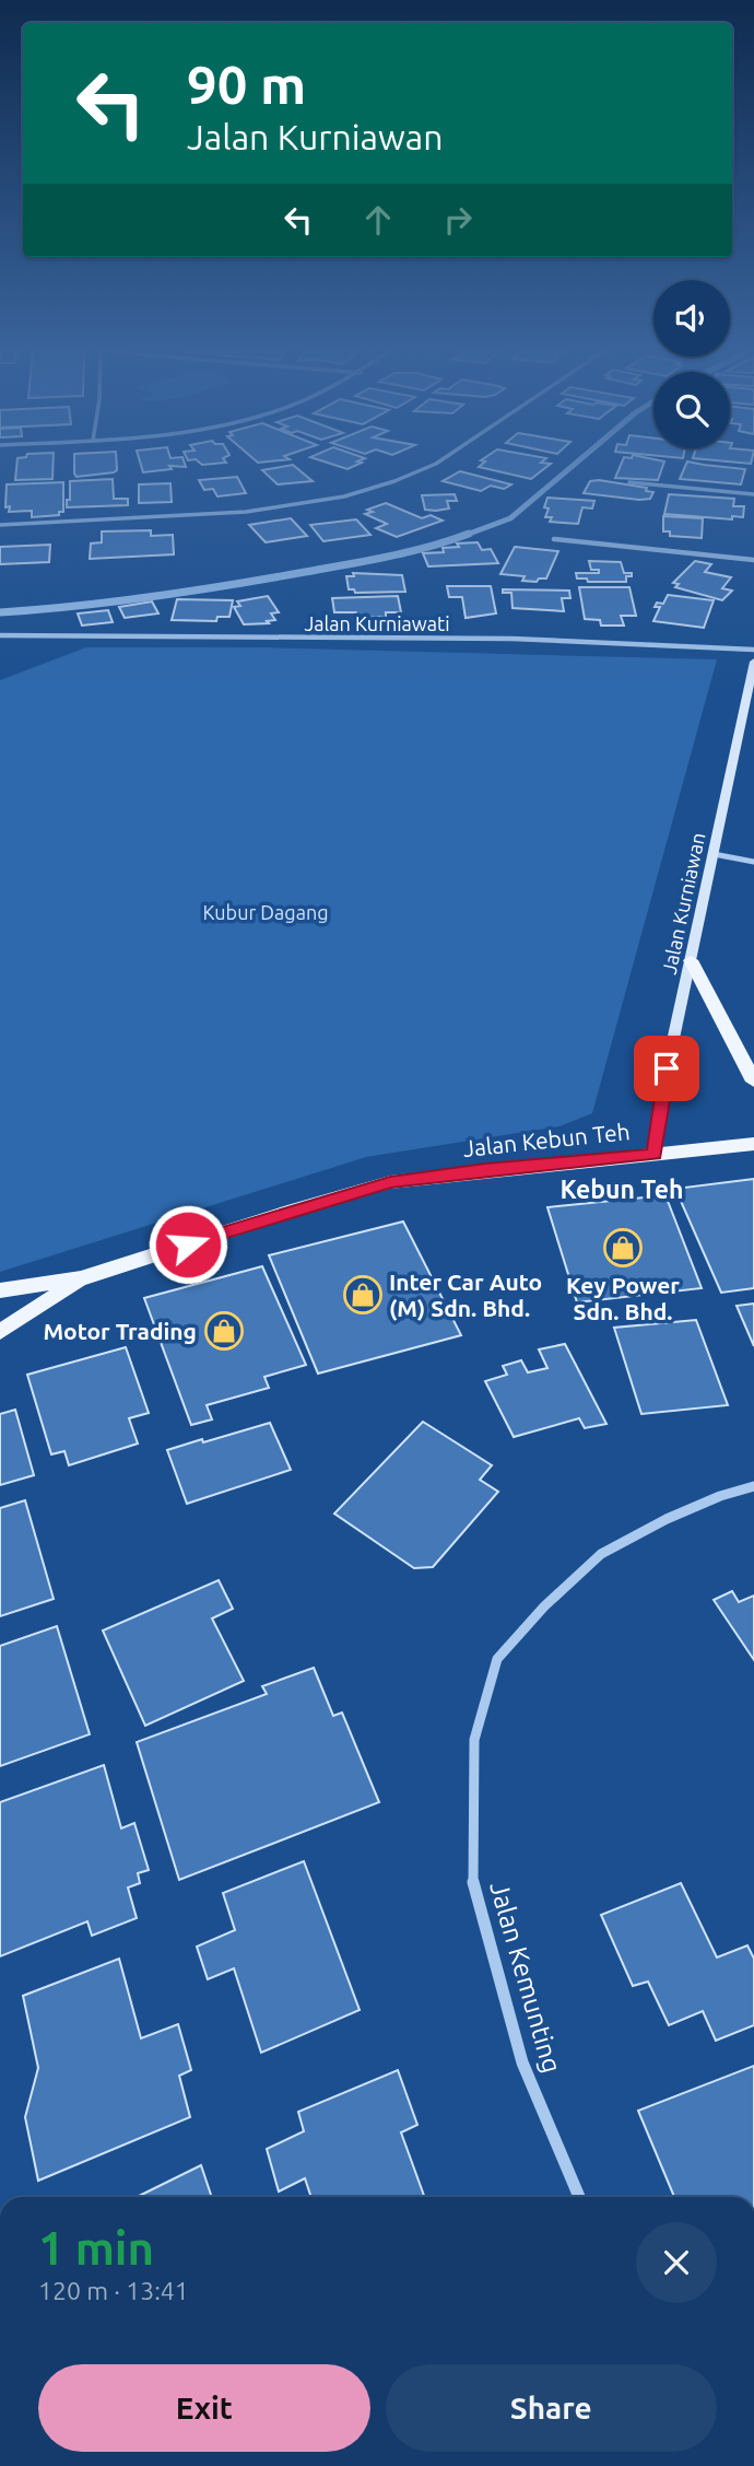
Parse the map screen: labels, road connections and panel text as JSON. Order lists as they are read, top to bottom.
{
  "streets": {
    "main road": ["Jalan Kebun Teh"],
    "street": ["Jalan Kurniawati", "Jalan Kurniawan", "Jalan Kemunting"]
  },
  "crossings": [
    ["Jalan Kurniawan", "Jalan Kebun Teh"]
  ],
  "districts": ["Kebun Teh"],
  "parks": ["Kubur Dagang"],
  "places": {
    "shop": ["Key Power Sdn. Bhd.", "Inter Car Auto (M) Sdn. Bhd.", "Motor Trading"]
  },
  "page": {
    "turn": ["90 m", "Jalan Kurniawan"],
    "heading": ["1 min", "120 m · 13:41"],
    "buttons": ["Exit", "Share"]
  }
}
